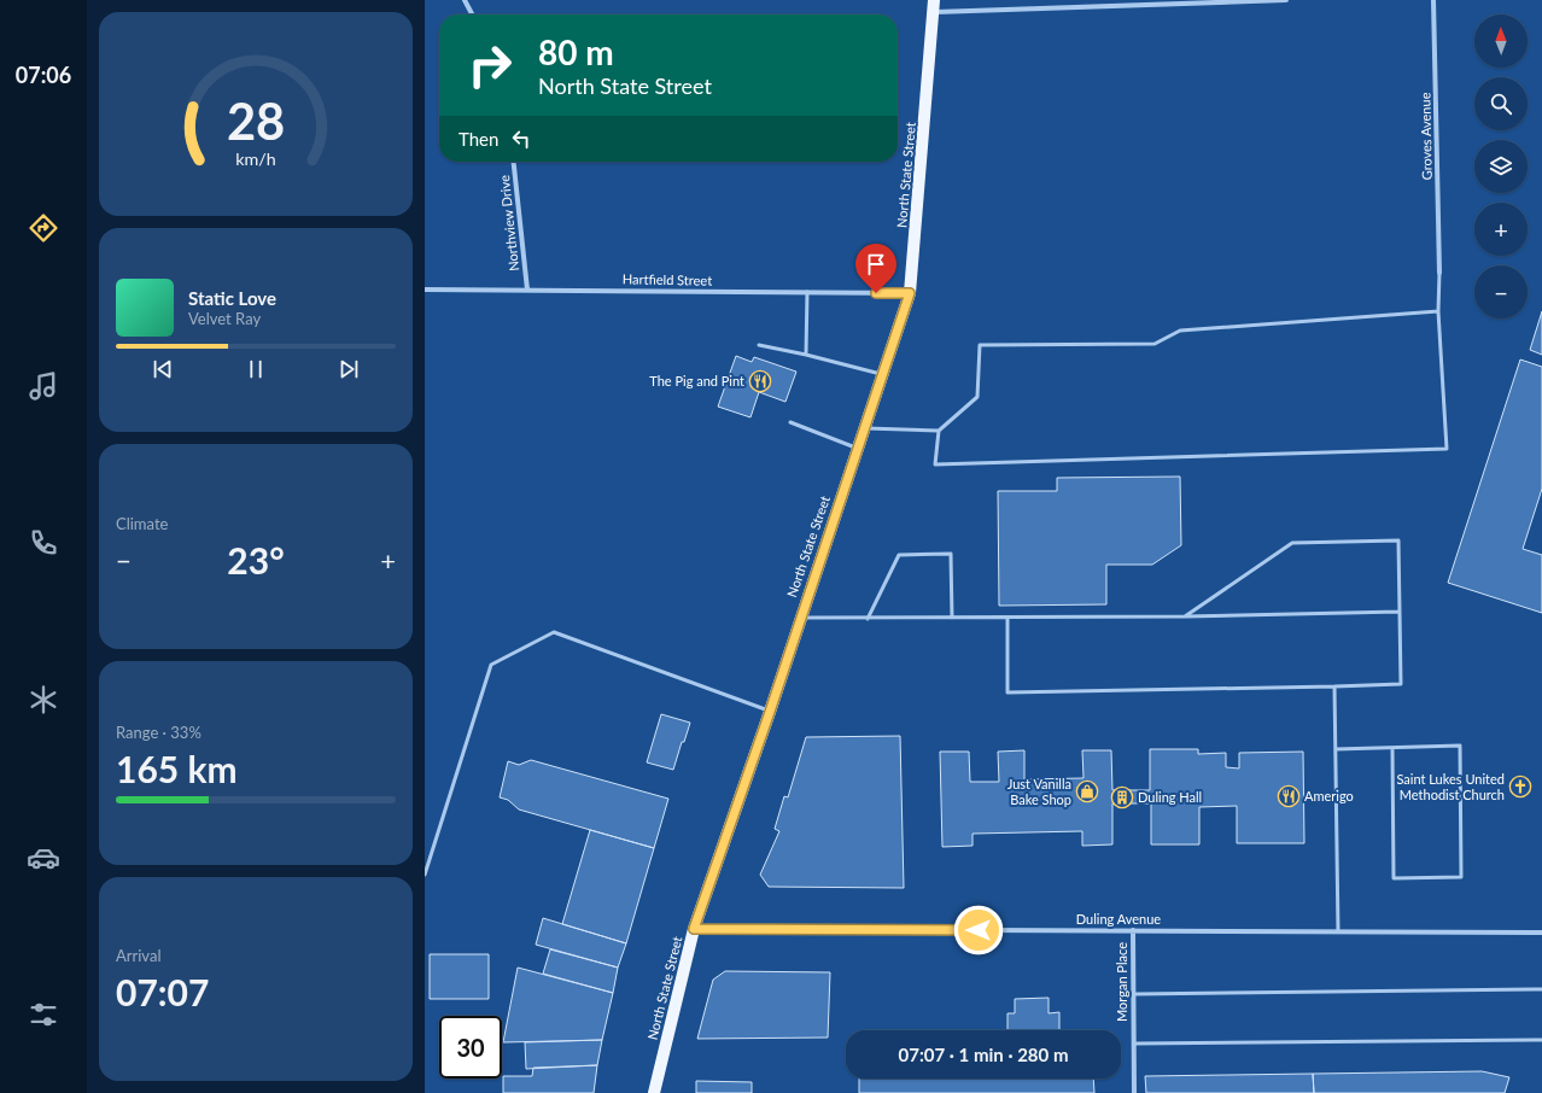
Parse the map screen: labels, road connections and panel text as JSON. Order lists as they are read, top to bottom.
{
  "streets": {
    "main road": ["North State Street"],
    "street": [
      "Groves Avenue",
      "Northview Drive",
      "Hartfield Street",
      "Duling Avenue",
      "Morgan Place"
    ]
  },
  "crossings": [
    ["North State Street", "Hartfield Street"],
    ["North State Street", "Duling Avenue"],
    ["Northview Drive", "Hartfield Street"],
    ["Duling Avenue", "Morgan Place"]
  ],
  "places": {
    "restaurant": ["The Pig and Pint", "Amerigo"],
    "church": ["Saint Lukes United Methodist Church"],
    "shop": ["Just Vanilla Bake Shop"],
    "building": ["Duling Hall"]
  },
  "north": "top",
  "page": {
    "tabs": "07:06",
    "map_buttons": ["+", "−"],
    "turn": ["80 m", "North State Street"],
    "then": "Then",
    "song": ["Static Love", "Velvet Ray"],
    "tile": [
      "Climate",
      ["Range · 33%", "165 km"],
      ["Arrival", "07:07"]
    ],
    "heat": ["−", "23°", "+"],
    "limit": "30",
    "trip": "07:07 · 1 min · 280 m",
    "gauge": ["28", "km/h"]
  }
}
